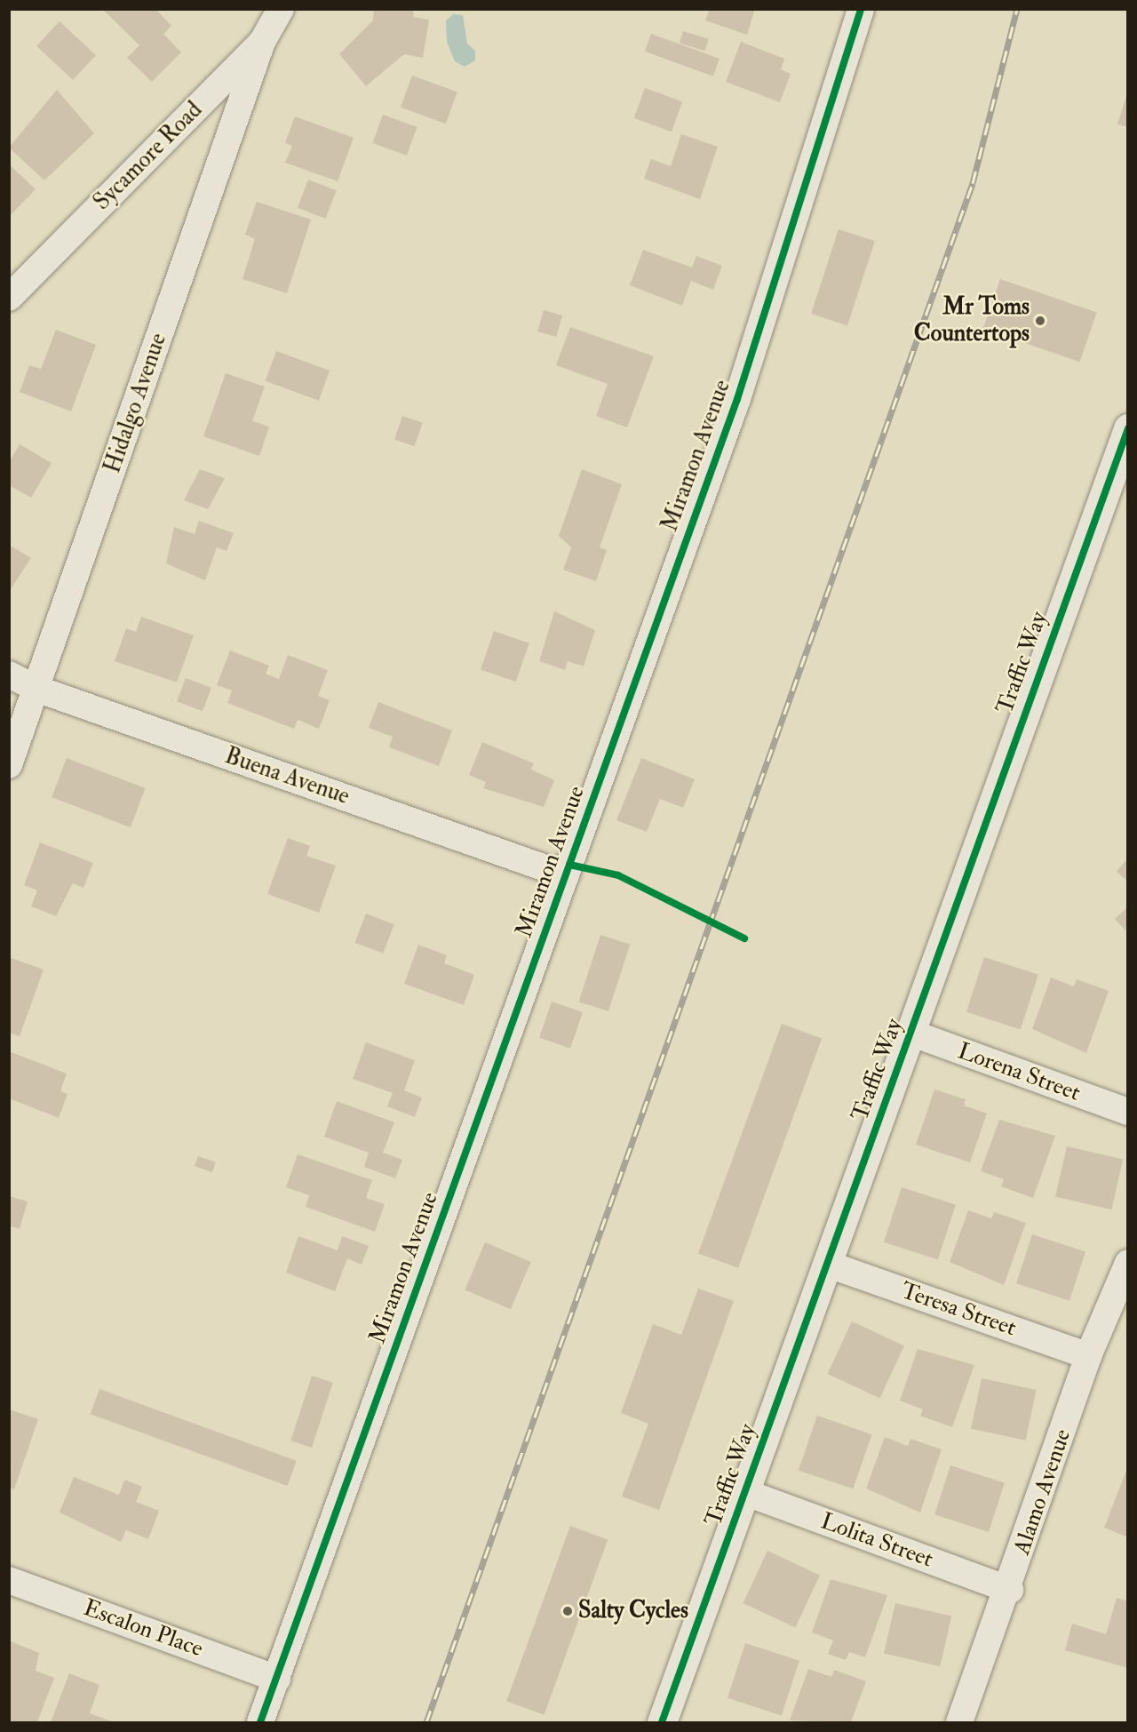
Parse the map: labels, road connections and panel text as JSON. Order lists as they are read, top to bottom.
{
  "streets": {
    "street": [
      "Sycamore Road",
      "Hidalgo Avenue",
      "Miramon Avenue",
      "Traffic Way",
      "Buena Avenue",
      "Lorena Street",
      "Teresa Street",
      "Alamo Avenue",
      "Lolita Street",
      "Escalon Place"
    ]
  },
  "crossings": [
    ["Sycamore Road", "Hidalgo Avenue"],
    ["Hidalgo Avenue", "Buena Avenue"],
    ["Miramon Avenue", "Buena Avenue"],
    ["Miramon Avenue", "Escalon Place"],
    ["Traffic Way", "Lorena Street"],
    ["Traffic Way", "Teresa Street"],
    ["Traffic Way", "Lolita Street"],
    ["Teresa Street", "Alamo Avenue"],
    ["Alamo Avenue", "Lolita Street"]
  ],
  "places": ["Mr Toms Countertops", "Salty Cycles"]
}
